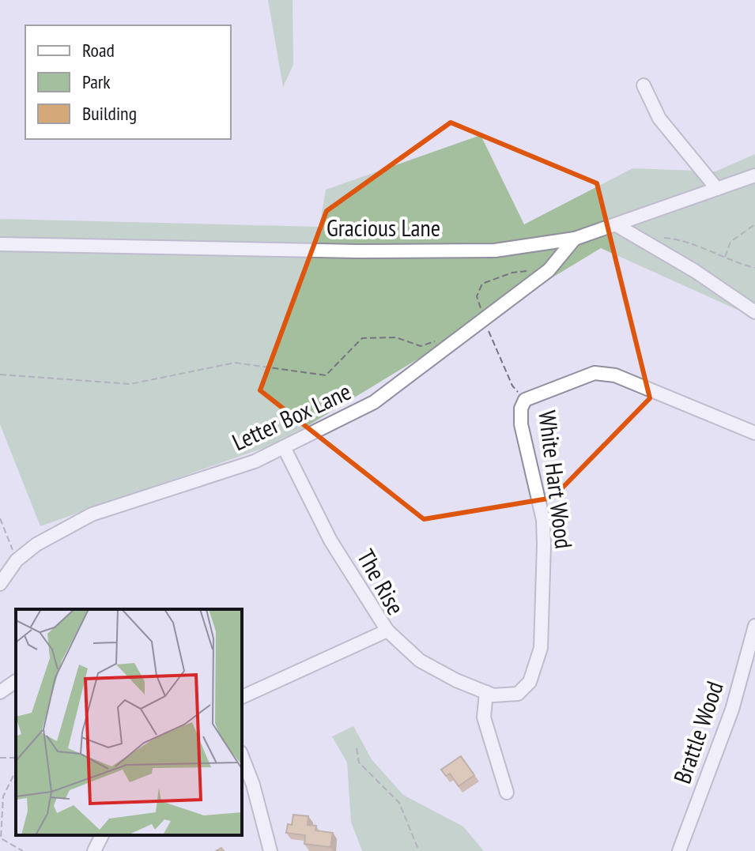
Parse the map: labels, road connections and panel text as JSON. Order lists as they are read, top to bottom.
{
  "streets": {
    "street": [
      "Gracious Lane",
      "Letter Box Lane",
      "White Hart Wood",
      "The Rise",
      "Brattle Wood"
    ]
  },
  "crossings": [
    ["Gracious Lane", "Letter Box Lane"],
    ["Letter Box Lane", "The Rise"],
    ["White Hart Wood", "The Rise"]
  ],
  "legend": ["Road", "Park", "Building"]
}
